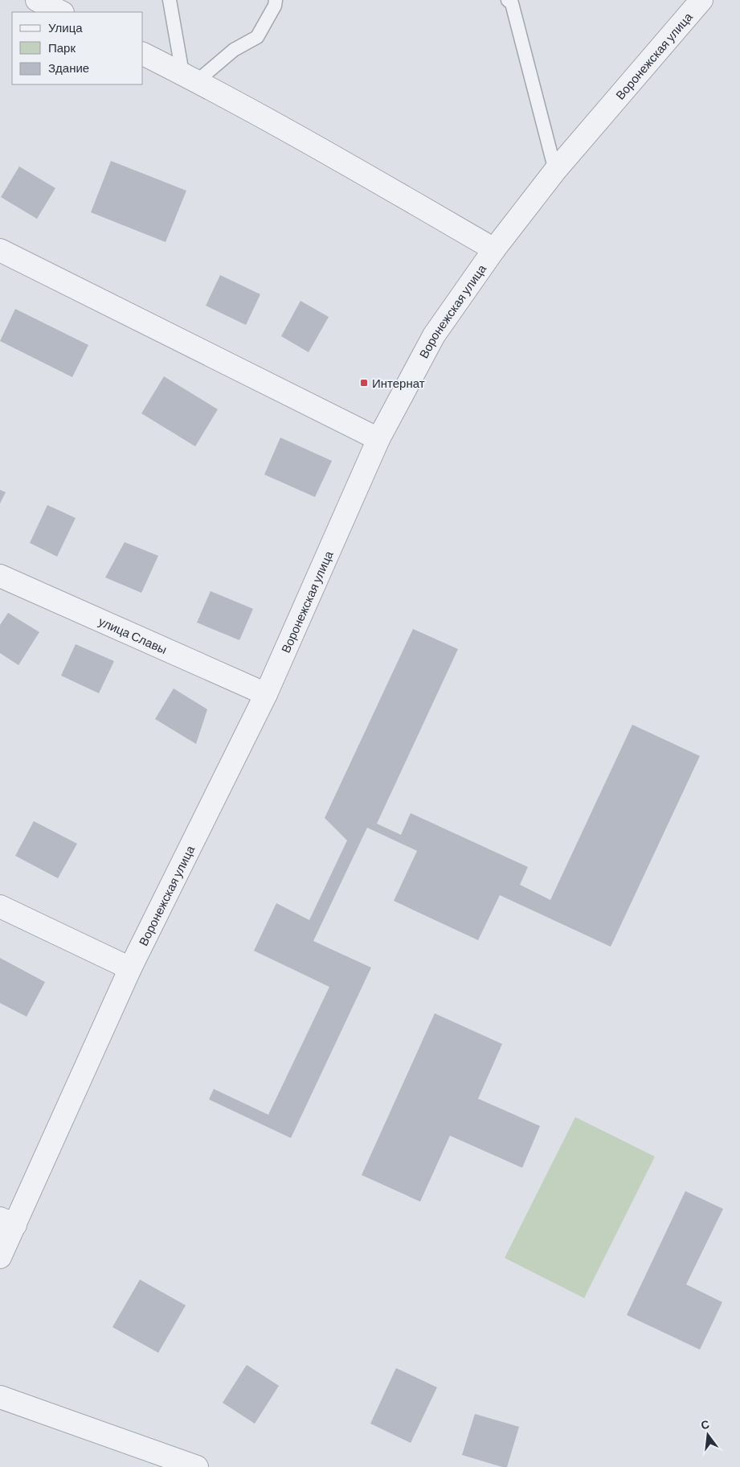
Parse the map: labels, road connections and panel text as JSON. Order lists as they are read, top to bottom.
{
  "streets": {
    "street": ["Воронежская улица", "улица Славы"]
  },
  "crossings": [
    ["Воронежская улица", "улица Славы"]
  ],
  "places": {
    "transit": ["Интернат"]
  },
  "legend": ["Улица", "Парк", "Здание"],
  "north": "top"
}
